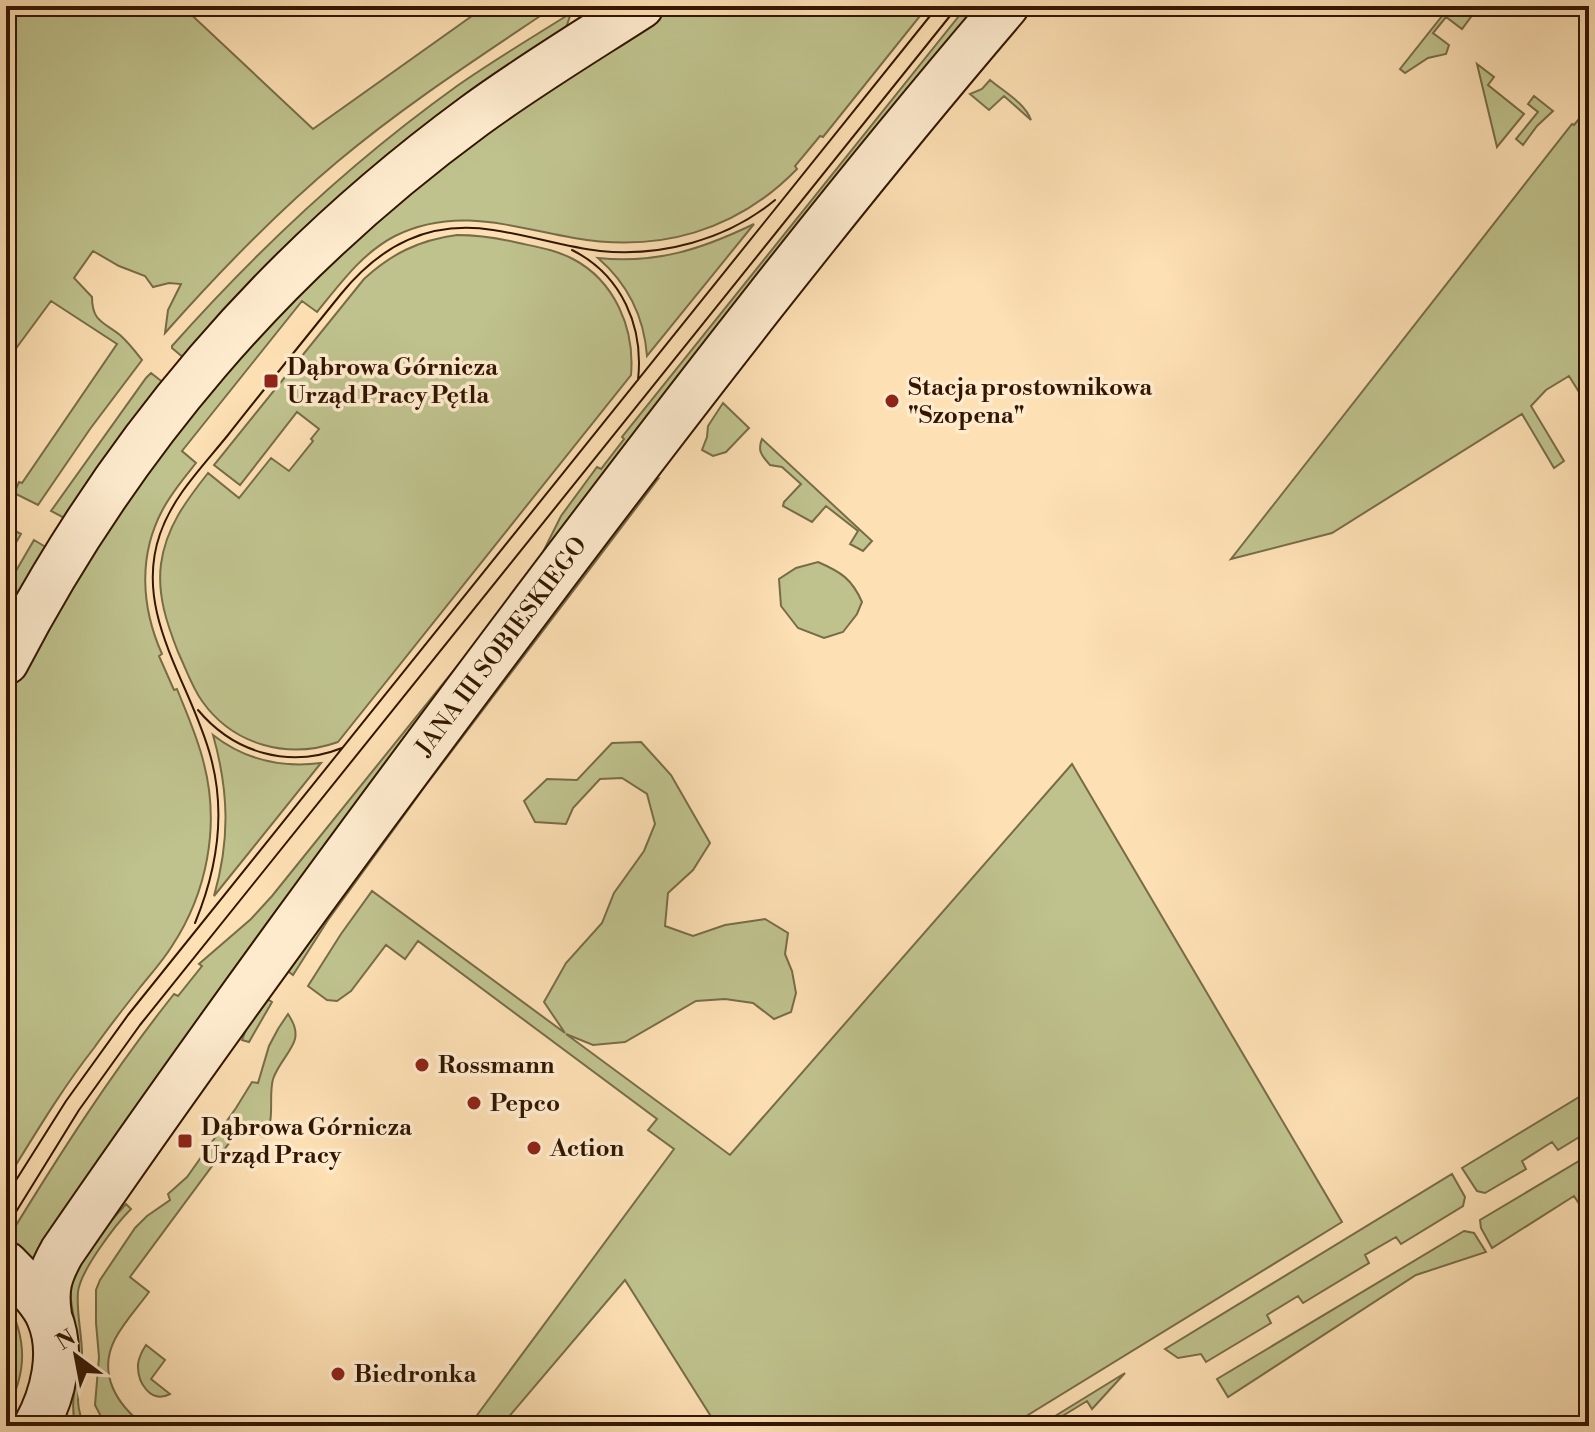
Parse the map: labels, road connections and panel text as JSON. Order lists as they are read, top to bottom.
{
  "streets": {
    "main road": ["JANA III SOBIESKIEGO"]
  },
  "places": {
    "transit": ["Dąbrowa Górnicza Urząd Pracy Pętla", "Dąbrowa Górnicza Urząd Pracy"],
    "other": [
      "Stacja prostownikowa \"Szopena\"",
      "Rossmann",
      "Pepco",
      "Action",
      "Biedronka"
    ]
  },
  "north": "top left"
}
